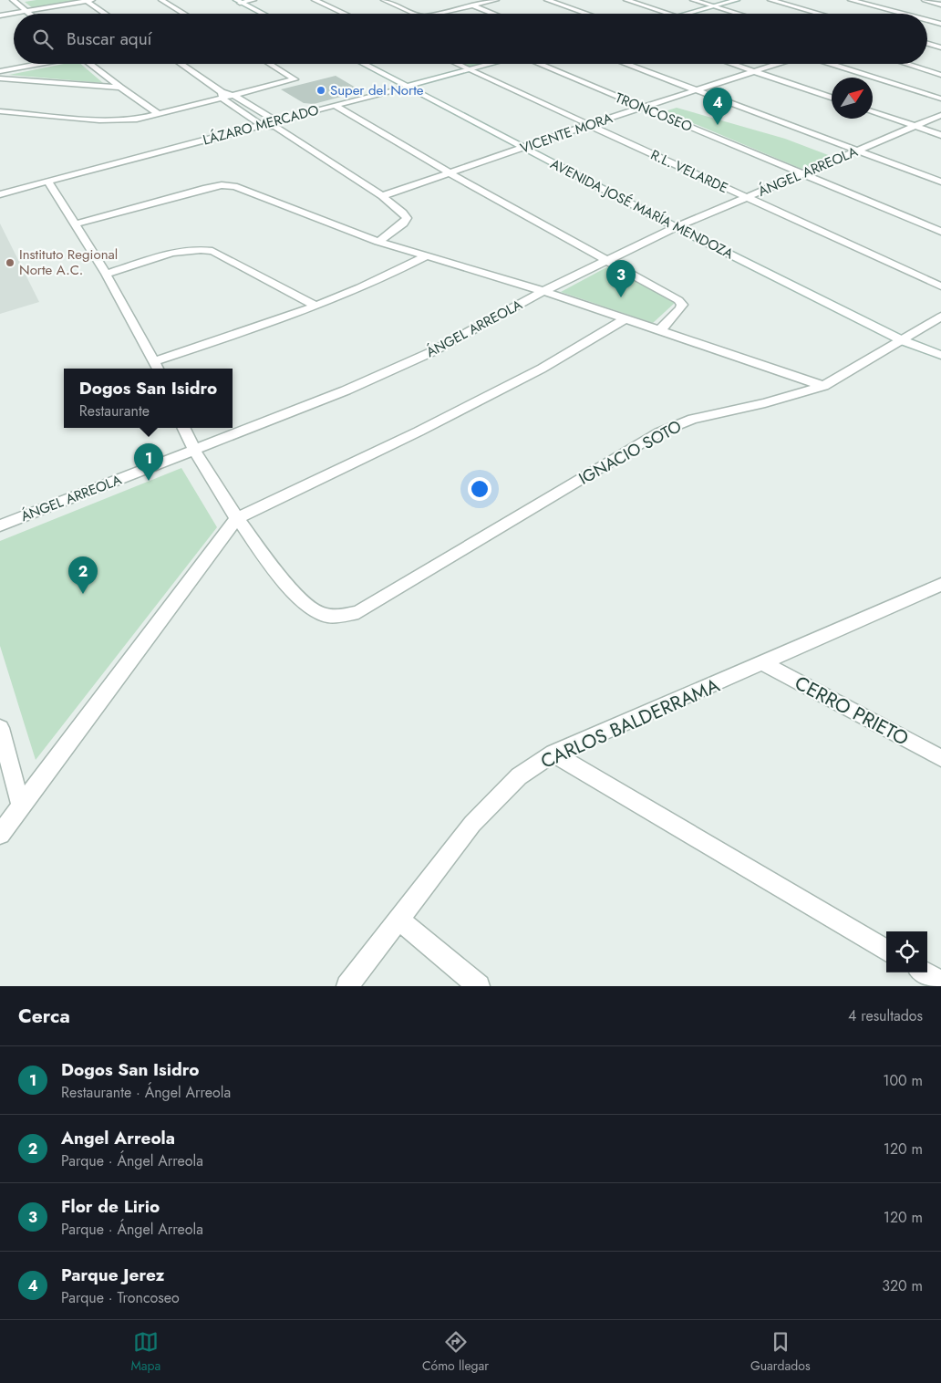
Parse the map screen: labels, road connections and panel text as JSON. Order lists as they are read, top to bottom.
{
  "streets": {
    "street": [
      "TRONCOSEO",
      "LÁZARO MERCADO",
      "VICENTE MORA",
      "R.L. VELARDE",
      "ÁNGEL ARREOLA",
      "AVENIDA JOSÉ MARÍA MENDOZA",
      "IGNACIO SOTO",
      "CERRO PRIETO",
      "CARLOS BALDERRAMA"
    ]
  },
  "crossings": [
    ["TRONCOSEO", "VICENTE MORA"],
    ["TRONCOSEO", "ÁNGEL ARREOLA"],
    ["LÁZARO MERCADO", "R.L. VELARDE"],
    ["LÁZARO MERCADO", "AVENIDA JOSÉ MARÍA MENDOZA"],
    ["VICENTE MORA", "R.L. VELARDE"],
    ["VICENTE MORA", "AVENIDA JOSÉ MARÍA MENDOZA"],
    ["R.L. VELARDE", "ÁNGEL ARREOLA"],
    ["ÁNGEL ARREOLA", "AVENIDA JOSÉ MARÍA MENDOZA"],
    ["AVENIDA JOSÉ MARÍA MENDOZA", "IGNACIO SOTO"],
    ["CERRO PRIETO", "CARLOS BALDERRAMA"]
  ],
  "places": ["Super del Norte", "Instituto Regional Norte A.C."],
  "north": "top right",
  "page": {
    "search": "Buscar aquí",
    "pins": [
      "4",
      "3",
      "1",
      "2"
    ],
    "popup": ["Dogos San Isidro", "Restaurante"],
    "heading": ["Cerca", "4 resultados"],
    "list": [
      {
        "mark": "1",
        "name": "Dogos San Isidro",
        "note": "Restaurante · Ángel Arreola",
        "value": "100 m"
      },
      {
        "mark": "2",
        "name": "Angel Arreola",
        "note": "Parque · Ángel Arreola",
        "value": "120 m"
      },
      {
        "mark": "3",
        "name": "Flor de Lirio",
        "note": "Parque · Ángel Arreola",
        "value": "120 m"
      },
      {
        "mark": "4",
        "name": "Parque Jerez",
        "note": "Parque · Troncoseo",
        "value": "320 m"
      }
    ],
    "nav": ["Mapa", "Cómo llegar", "Guardados"]
  }
}
